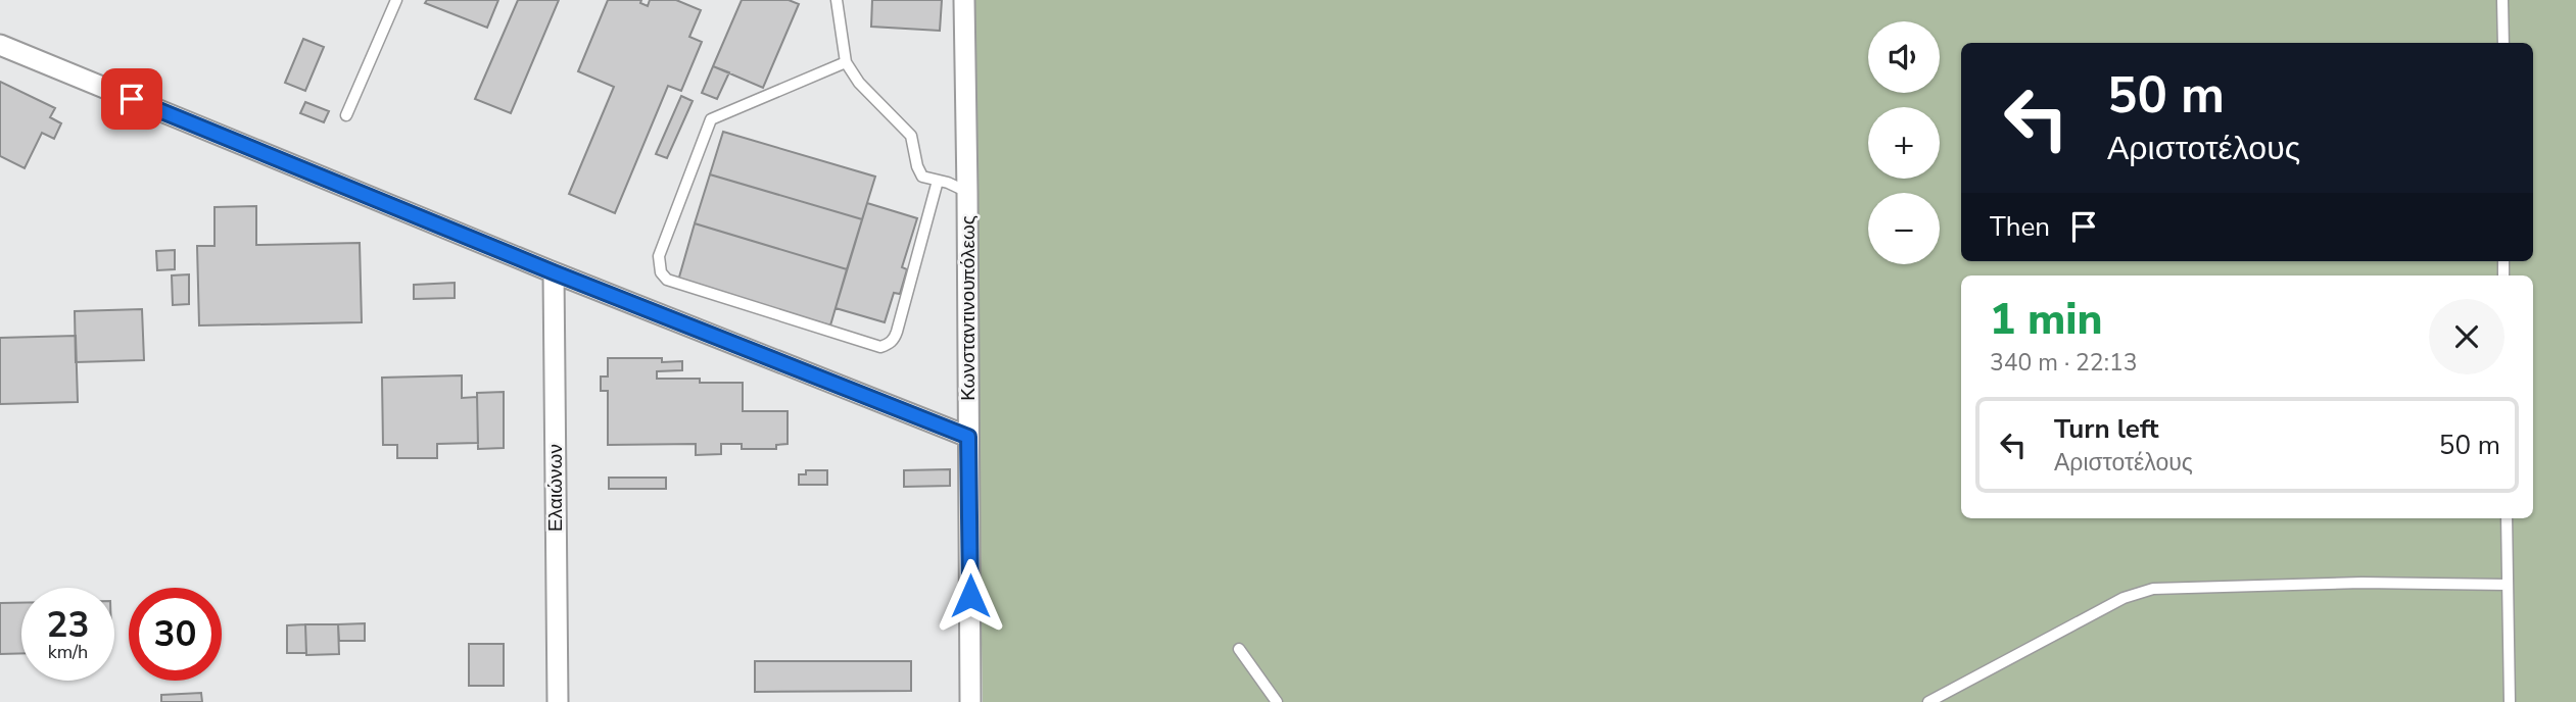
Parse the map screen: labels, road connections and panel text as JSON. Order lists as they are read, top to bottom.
{
  "streets": {
    "street": ["Κωνσταντινουπόλεως", "Ελαιώνων"]
  },
  "page": {
    "map_buttons": ["+", "−"],
    "turn": ["50 m", "Αριστοτέλους"],
    "then": "Then",
    "heading": ["1 min", "340 m · 22:13"],
    "list": [
      {
        "name": "Turn left",
        "note": "Αριστοτέλους",
        "value": "50 m"
      }
    ],
    "speed": "23 km/h",
    "limit": "30"
  }
}
